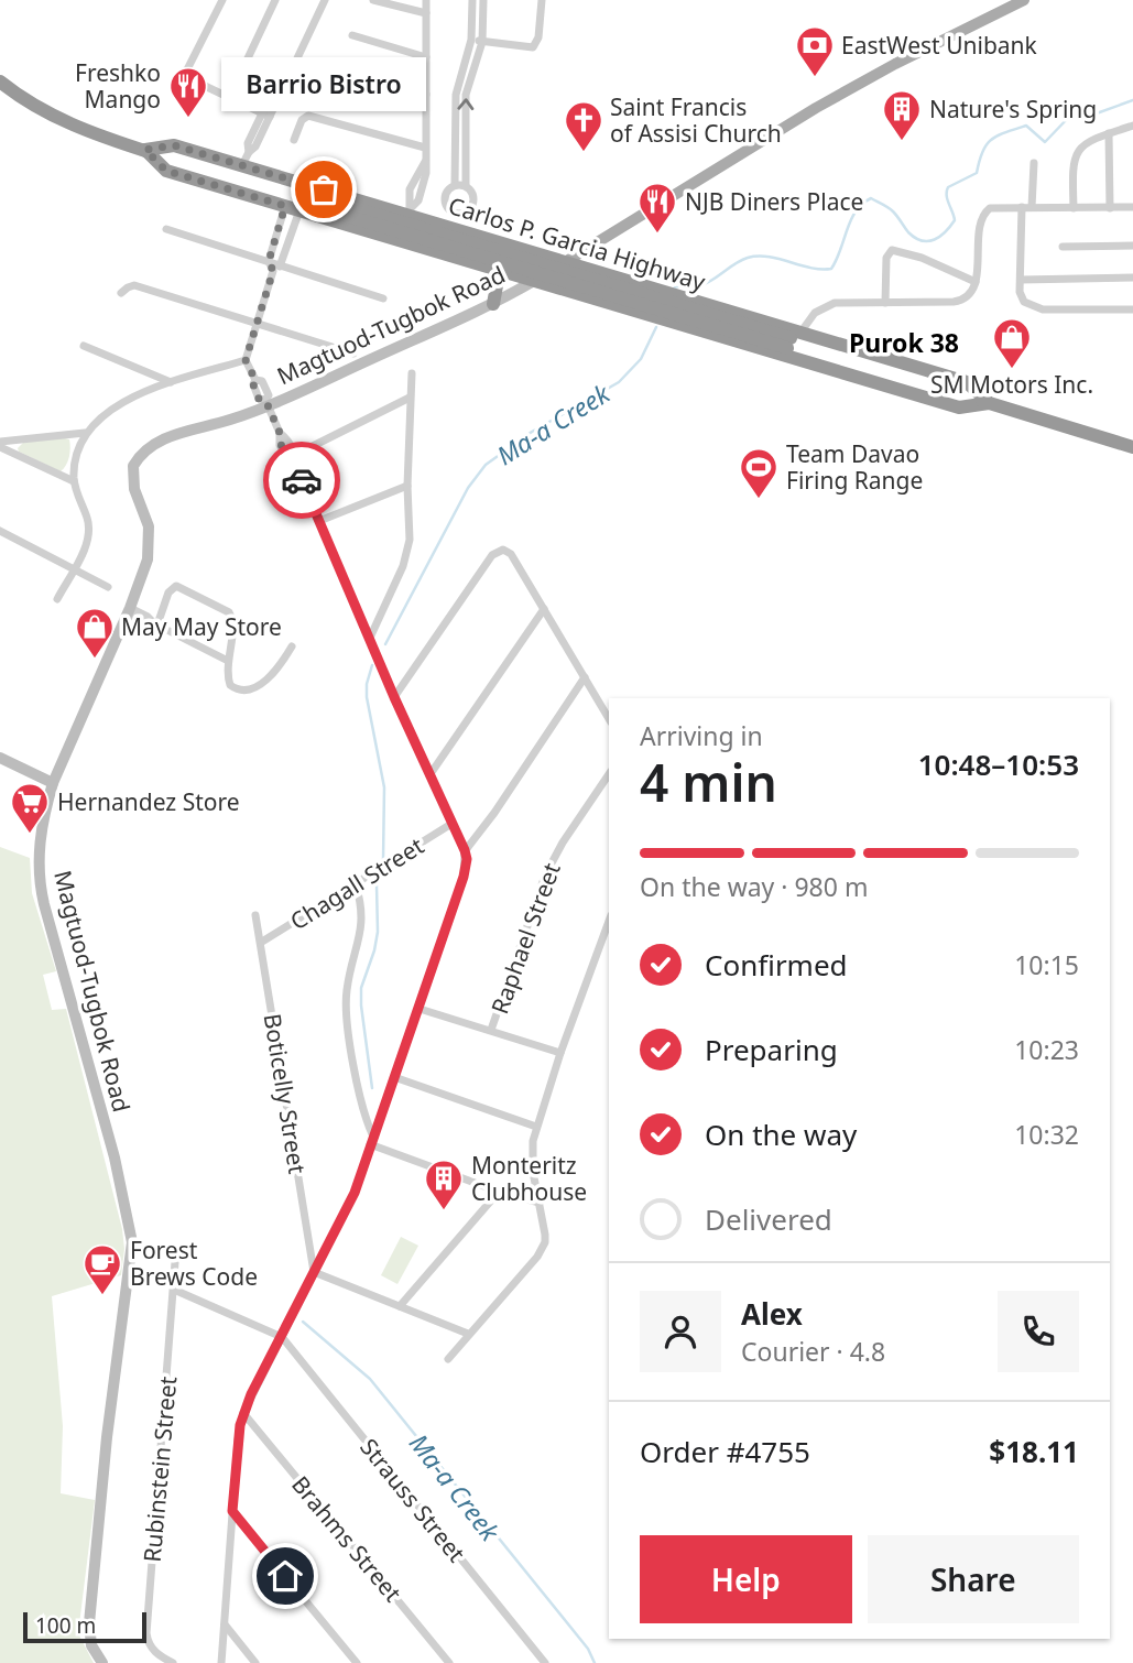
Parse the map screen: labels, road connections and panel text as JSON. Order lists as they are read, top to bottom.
{
  "streets": {
    "highway": ["Carlos P. Garcia Highway"],
    "main road": ["Magtuod-Tugbok Road"],
    "street": [
      "Chagall Street",
      "Raphael Street",
      "Boticelly Street",
      "Rubinstein Street",
      "Strauss Street",
      "Brahms Street"
    ]
  },
  "crossings": [
    ["Carlos P. Garcia Highway", "Magtuod-Tugbok Road"],
    ["Chagall Street", "Boticelly Street"]
  ],
  "districts": ["Purok 38"],
  "water": ["Ma-a Creek"],
  "places": {
    "bank": ["EastWest Unibank"],
    "restaurant": ["Freshko Mango", "NJB Diners Place"],
    "building": ["Nature's Spring", "Monteritz Clubhouse"],
    "church": ["Saint Francis of Assisi Church"],
    "other": ["Barrio Bistro"],
    "shop": ["SM Motors Inc.", "May May Store"],
    "sports": ["Team Davao Firing Range"],
    "supermarket": ["Hernandez Store"],
    "cafe": ["Forest Brews Code"]
  },
  "scale_bar": "100 m",
  "page": {
    "bubble": "Barrio Bistro",
    "heading": ["4 min", "Arriving in", "10:48–10:53"],
    "panel": [
      "Alex",
      "Courier · 4.8",
      "Order #4755",
      "$18.11"
    ],
    "bar": "On the way · 980 m",
    "list": [
      ["Confirmed", "10:15"],
      ["Preparing", "10:23"],
      ["On the way", "10:32"],
      "Delivered"
    ],
    "buttons": ["Help", "Share"],
    "scale": "100 m"
  }
}
